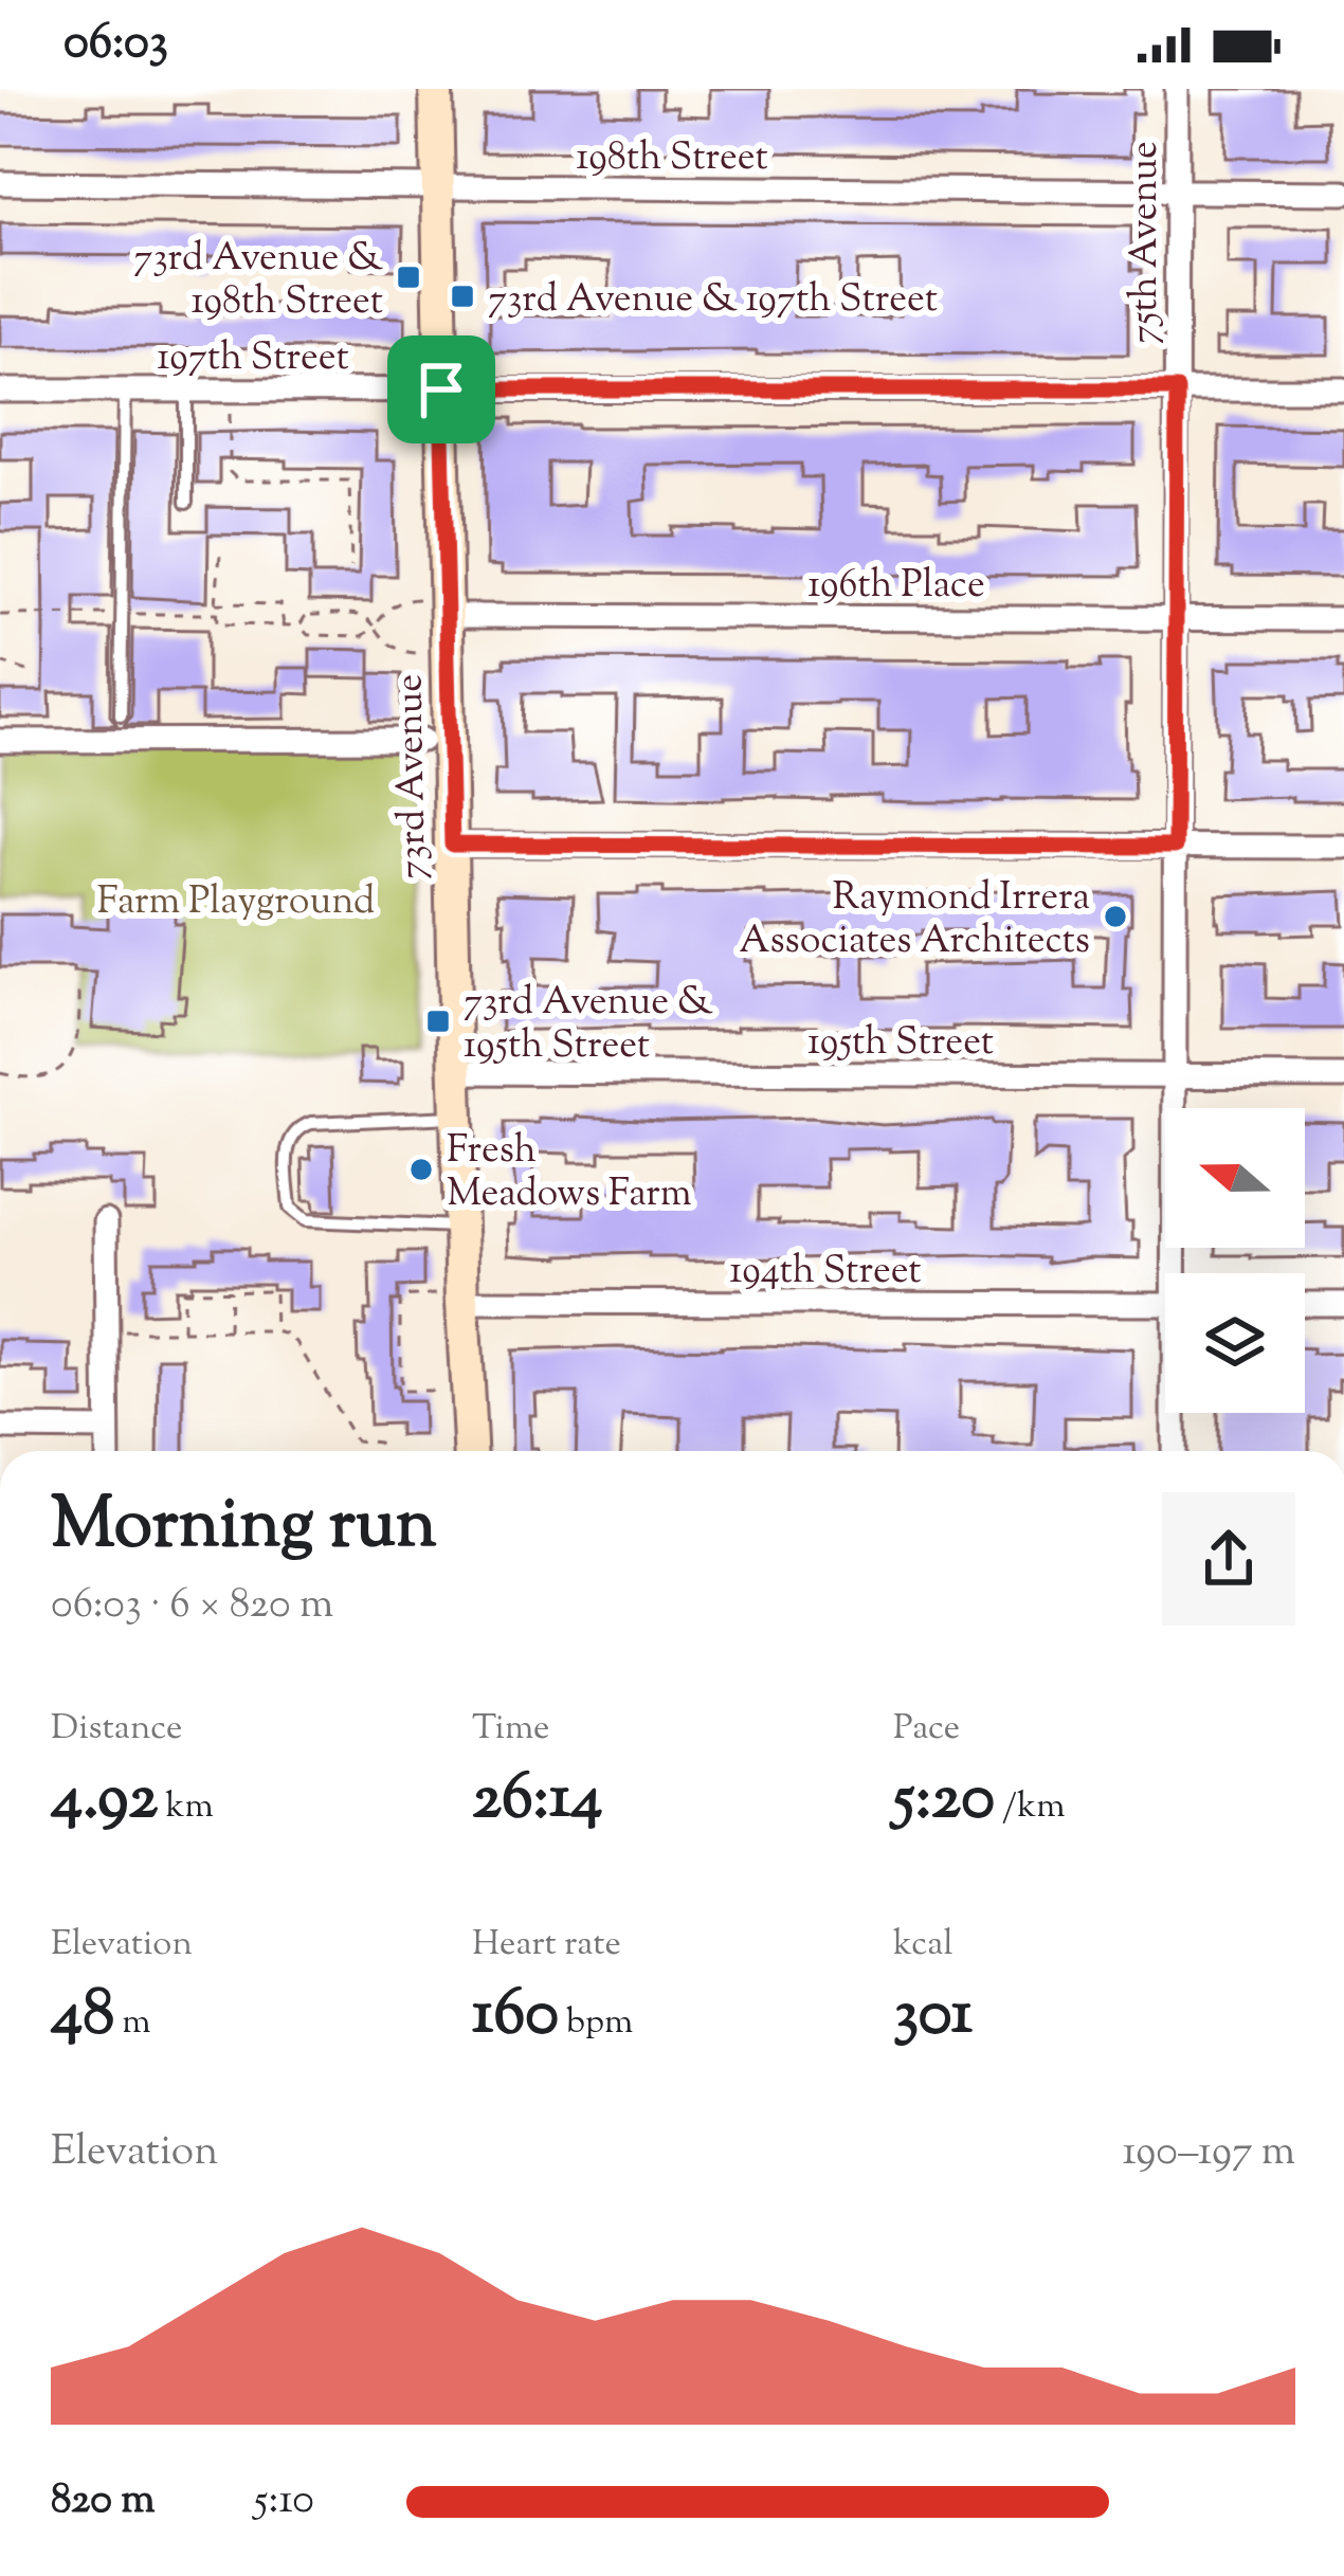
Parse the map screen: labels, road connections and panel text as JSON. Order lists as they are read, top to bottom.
{
  "streets": {
    "street": [
      "198th Street",
      "75th Avenue",
      "197th Street",
      "196th Place",
      "73rd Avenue",
      "195th Street",
      "194th Street"
    ]
  },
  "crossings": [
    ["198th Street", "75th Avenue"],
    ["198th Street", "73rd Avenue"],
    ["75th Avenue", "197th Street"],
    ["75th Avenue", "196th Place"],
    ["75th Avenue", "195th Street"],
    ["197th Street", "73rd Avenue"],
    ["196th Place", "73rd Avenue"],
    ["73rd Avenue", "195th Street"],
    ["73rd Avenue", "194th Street"]
  ],
  "parks": ["Farm Playground"],
  "places": {
    "transit": ["73rd Avenue & 198th Street", "73rd Avenue & 197th Street", "73rd Avenue & 195th Street"],
    "other": ["Raymond Irrera Associates Architects", "Fresh Meadows Farm"]
  },
  "north": "left",
  "page": {
    "status": "06:03",
    "heading": ["Morning run", "06:03 · 6 × 820 m"],
    "stats": [
      ["Distance", "4.92 km"],
      ["Time", "26:14"],
      ["Pace", "5:20 /km"],
      ["Elevation", "48 m"],
      ["Heart rate", "160 bpm"],
      ["kcal", "301"]
    ],
    "chart": ["Elevation", "190–197 m"],
    "list": [
      {
        "name": "820 m",
        "note": "5:10"
      }
    ]
  }
}
